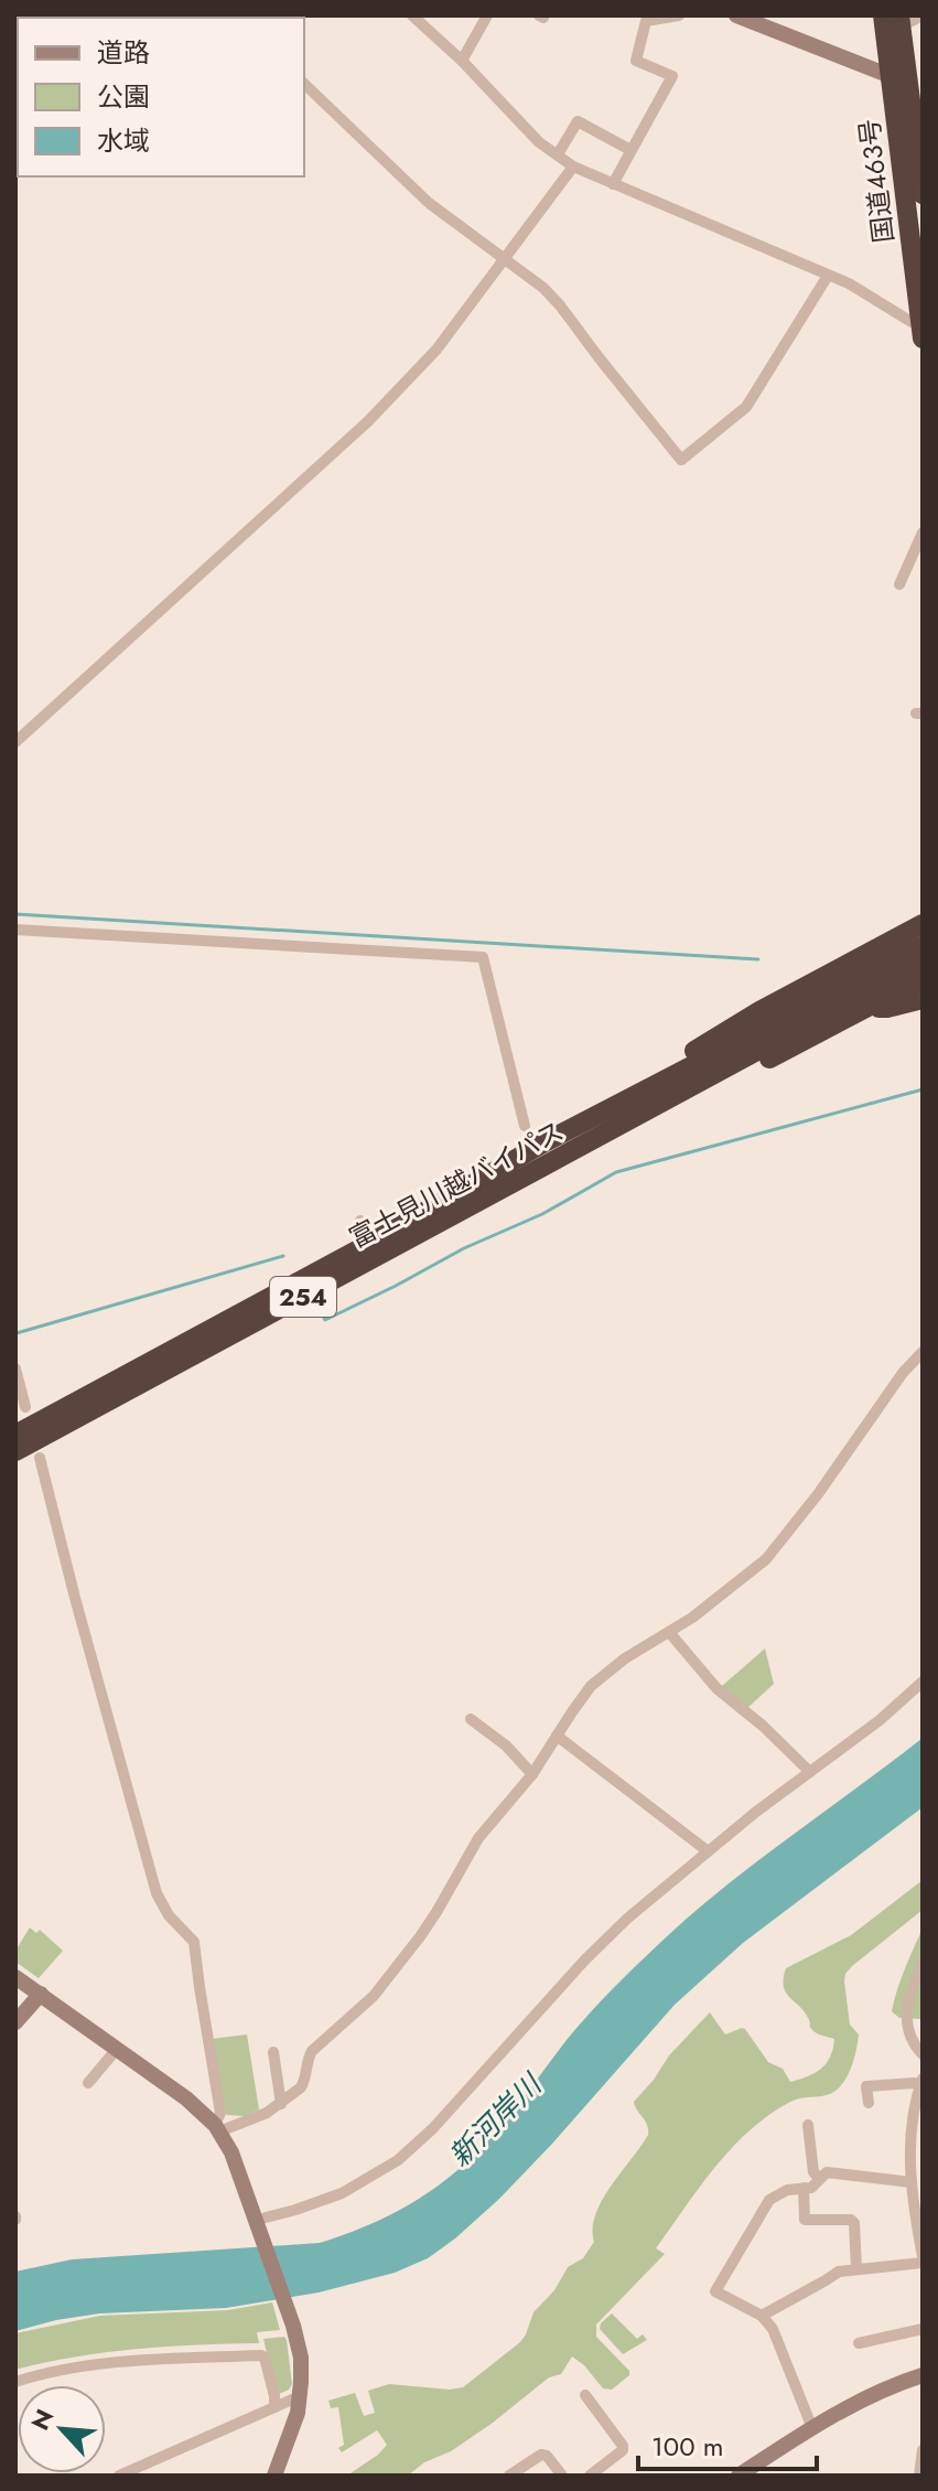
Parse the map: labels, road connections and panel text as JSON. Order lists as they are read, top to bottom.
{
  "streets": {
    "highway": ["国道463号", "富士見川越バイパス", "254"]
  },
  "crossings": [
    ["富士見川越バイパス", "254"]
  ],
  "water": ["新河岸川"],
  "legend": ["道路", "公園", "水域"],
  "scale_bar": "100 m",
  "north": "top left"
}
